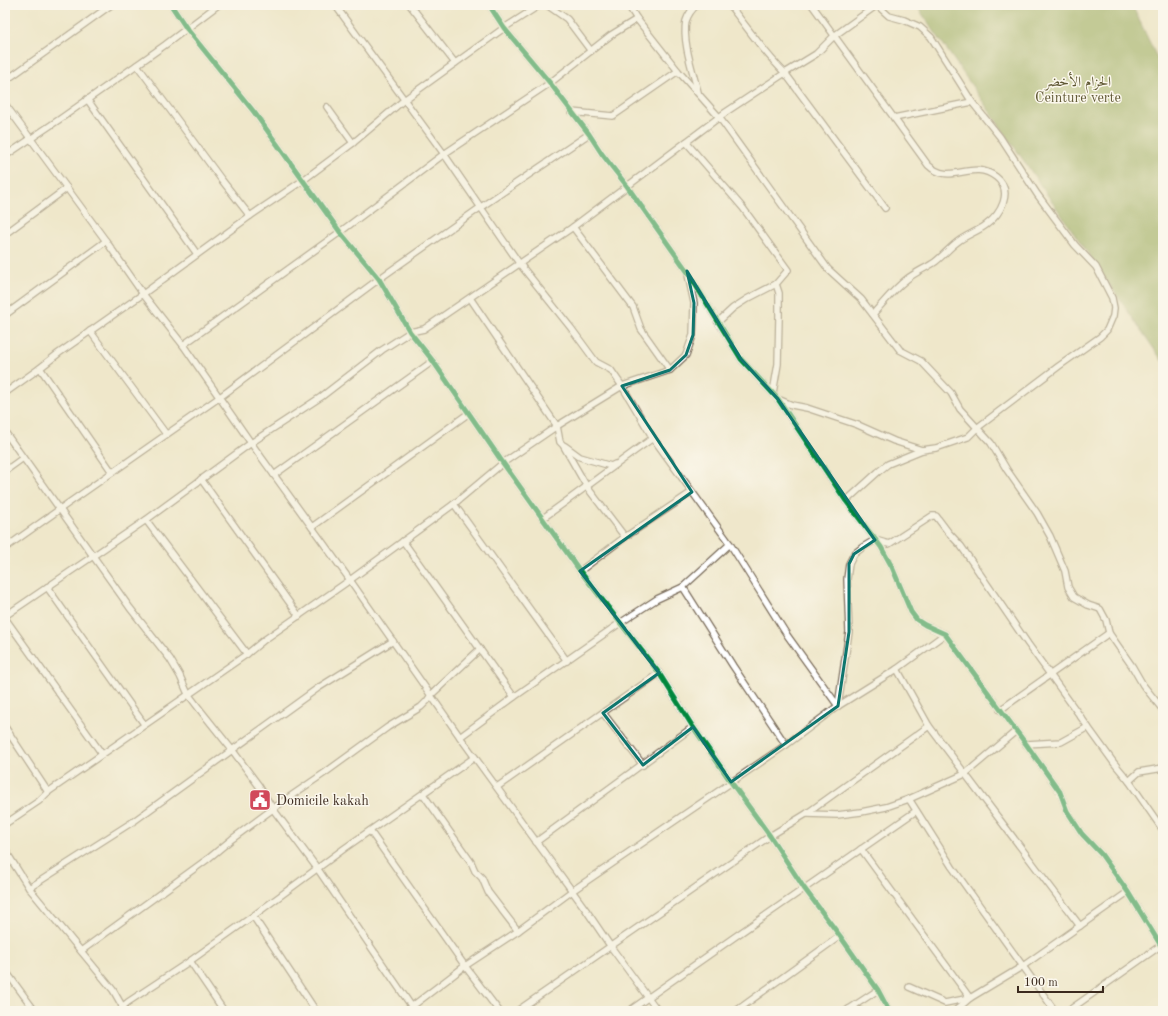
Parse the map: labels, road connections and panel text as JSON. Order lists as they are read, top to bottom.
{
  "parks": ["الحزام الأخضر Ceinture verte"],
  "places": {
    "public building": ["Domicile kakah"]
  },
  "scale_bar": "100 m"
}
